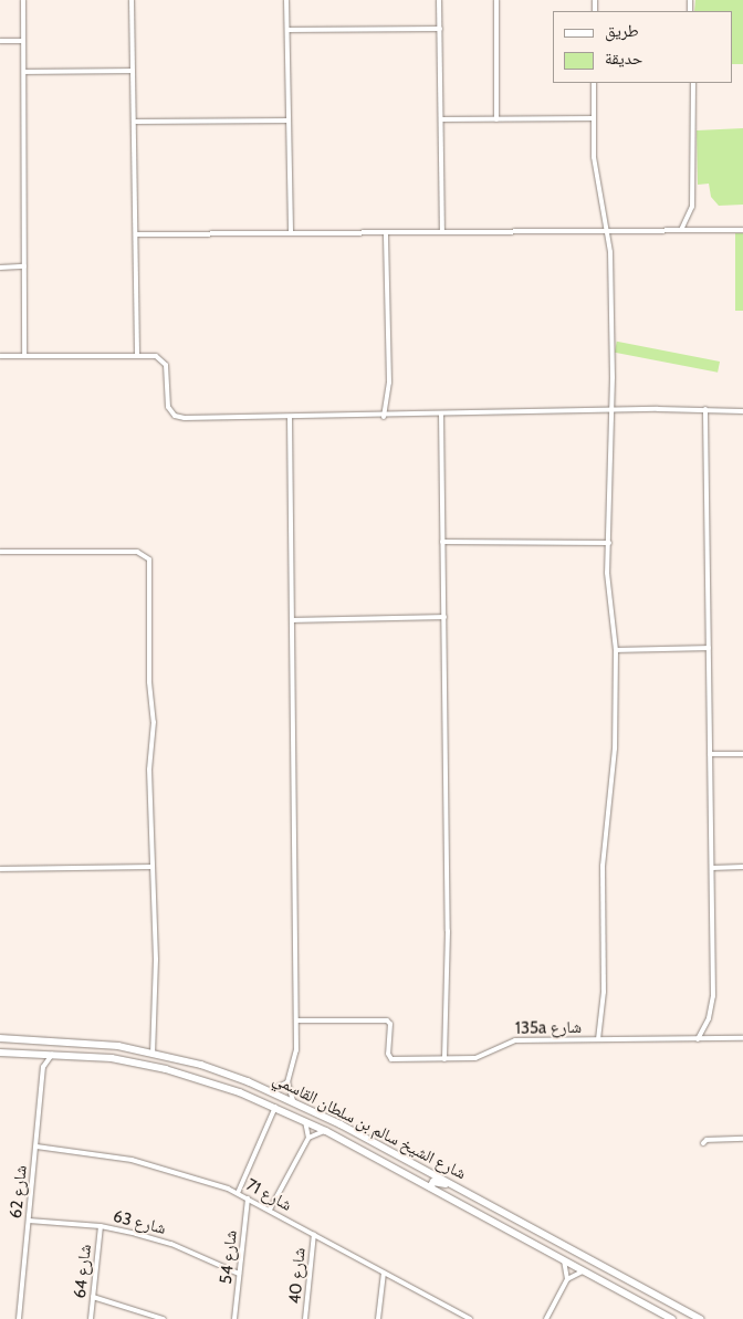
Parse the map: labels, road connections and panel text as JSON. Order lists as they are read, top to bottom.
{
  "streets": {
    "street": [
      "135a شارع",
      "شارع الشيخ سالم بن سلطان القاسمي",
      "شارع 62",
      "شارع 71",
      "شارع 63",
      "شارع 54",
      "شارع 64",
      "شارع 40"
    ]
  },
  "crossings": [
    ["شارع 62", "شارع 71"],
    ["شارع 62", "شارع 63"],
    ["شارع 71", "شارع 54"],
    ["شارع 71", "شارع 40"],
    ["شارع 63", "شارع 54"],
    ["شارع 63", "شارع 64"]
  ],
  "legend": ["طريق", "حديقة"]
}
